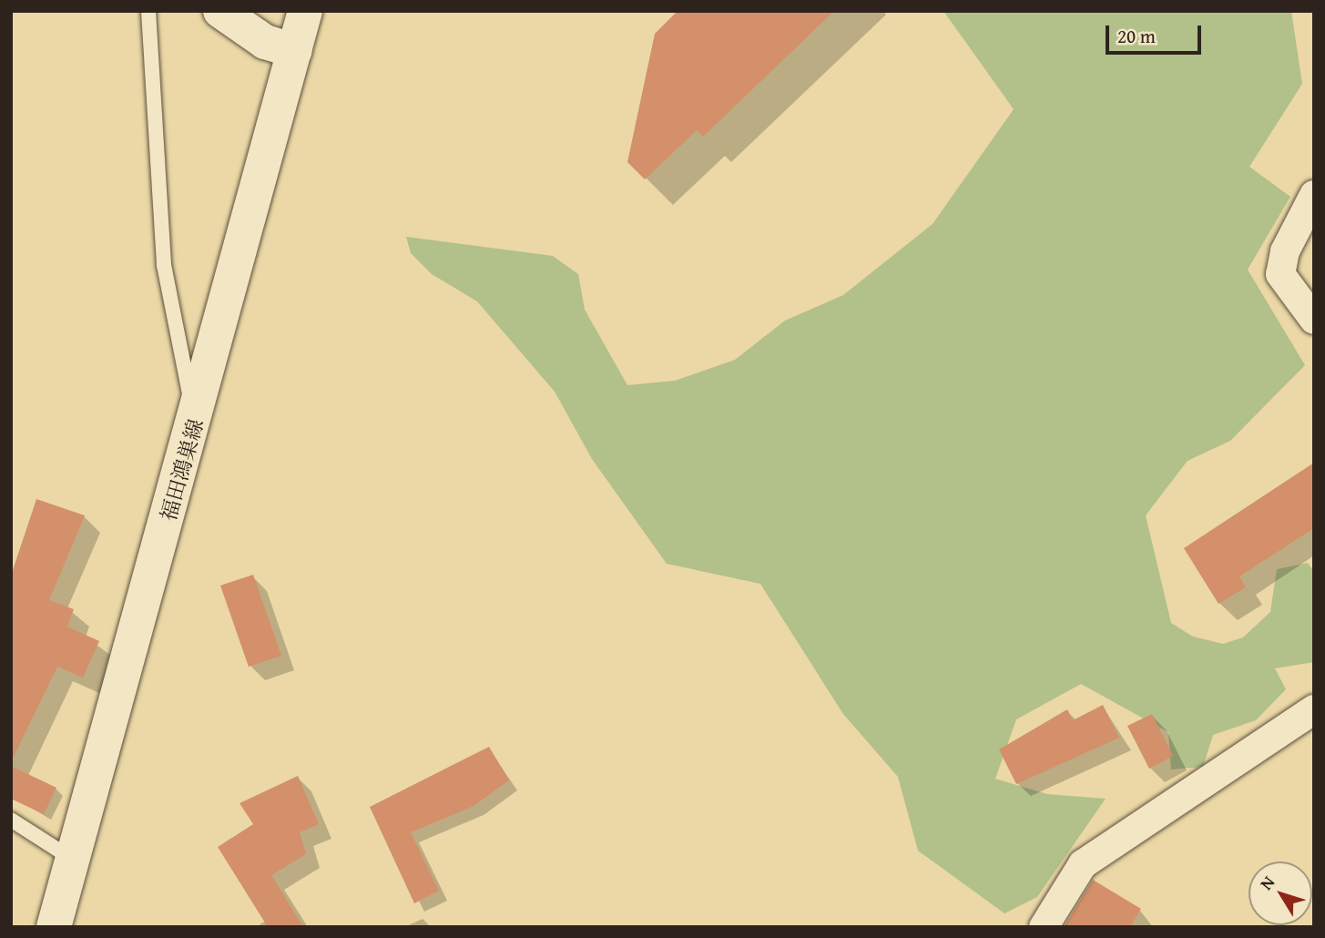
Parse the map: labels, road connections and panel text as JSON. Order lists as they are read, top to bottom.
{
  "streets": {
    "main road": ["福田鴻巣線"]
  },
  "scale_bar": "20 m",
  "north": "top left"
}
